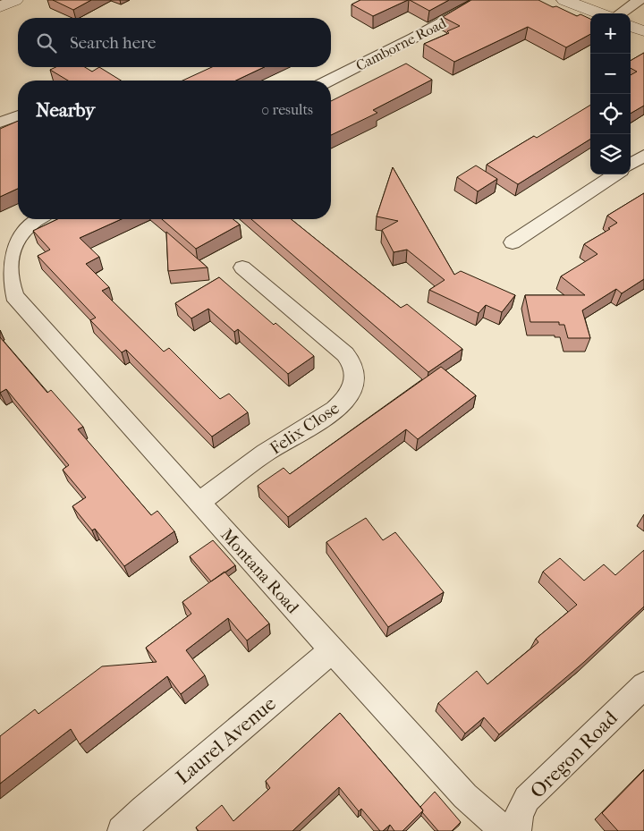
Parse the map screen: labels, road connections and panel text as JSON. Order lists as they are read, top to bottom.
{
  "streets": {
    "street": [
      "Camborne Road",
      "Felix Close",
      "Montana Road",
      "Laurel Avenue",
      "Oregon Road"
    ]
  },
  "crossings": [
    ["Felix Close", "Montana Road"],
    ["Montana Road", "Laurel Avenue"],
    ["Montana Road", "Oregon Road"]
  ],
  "page": {
    "map_buttons": ["+", "−"],
    "search": "Search here",
    "heading": ["Nearby", "0 results"]
  }
}
